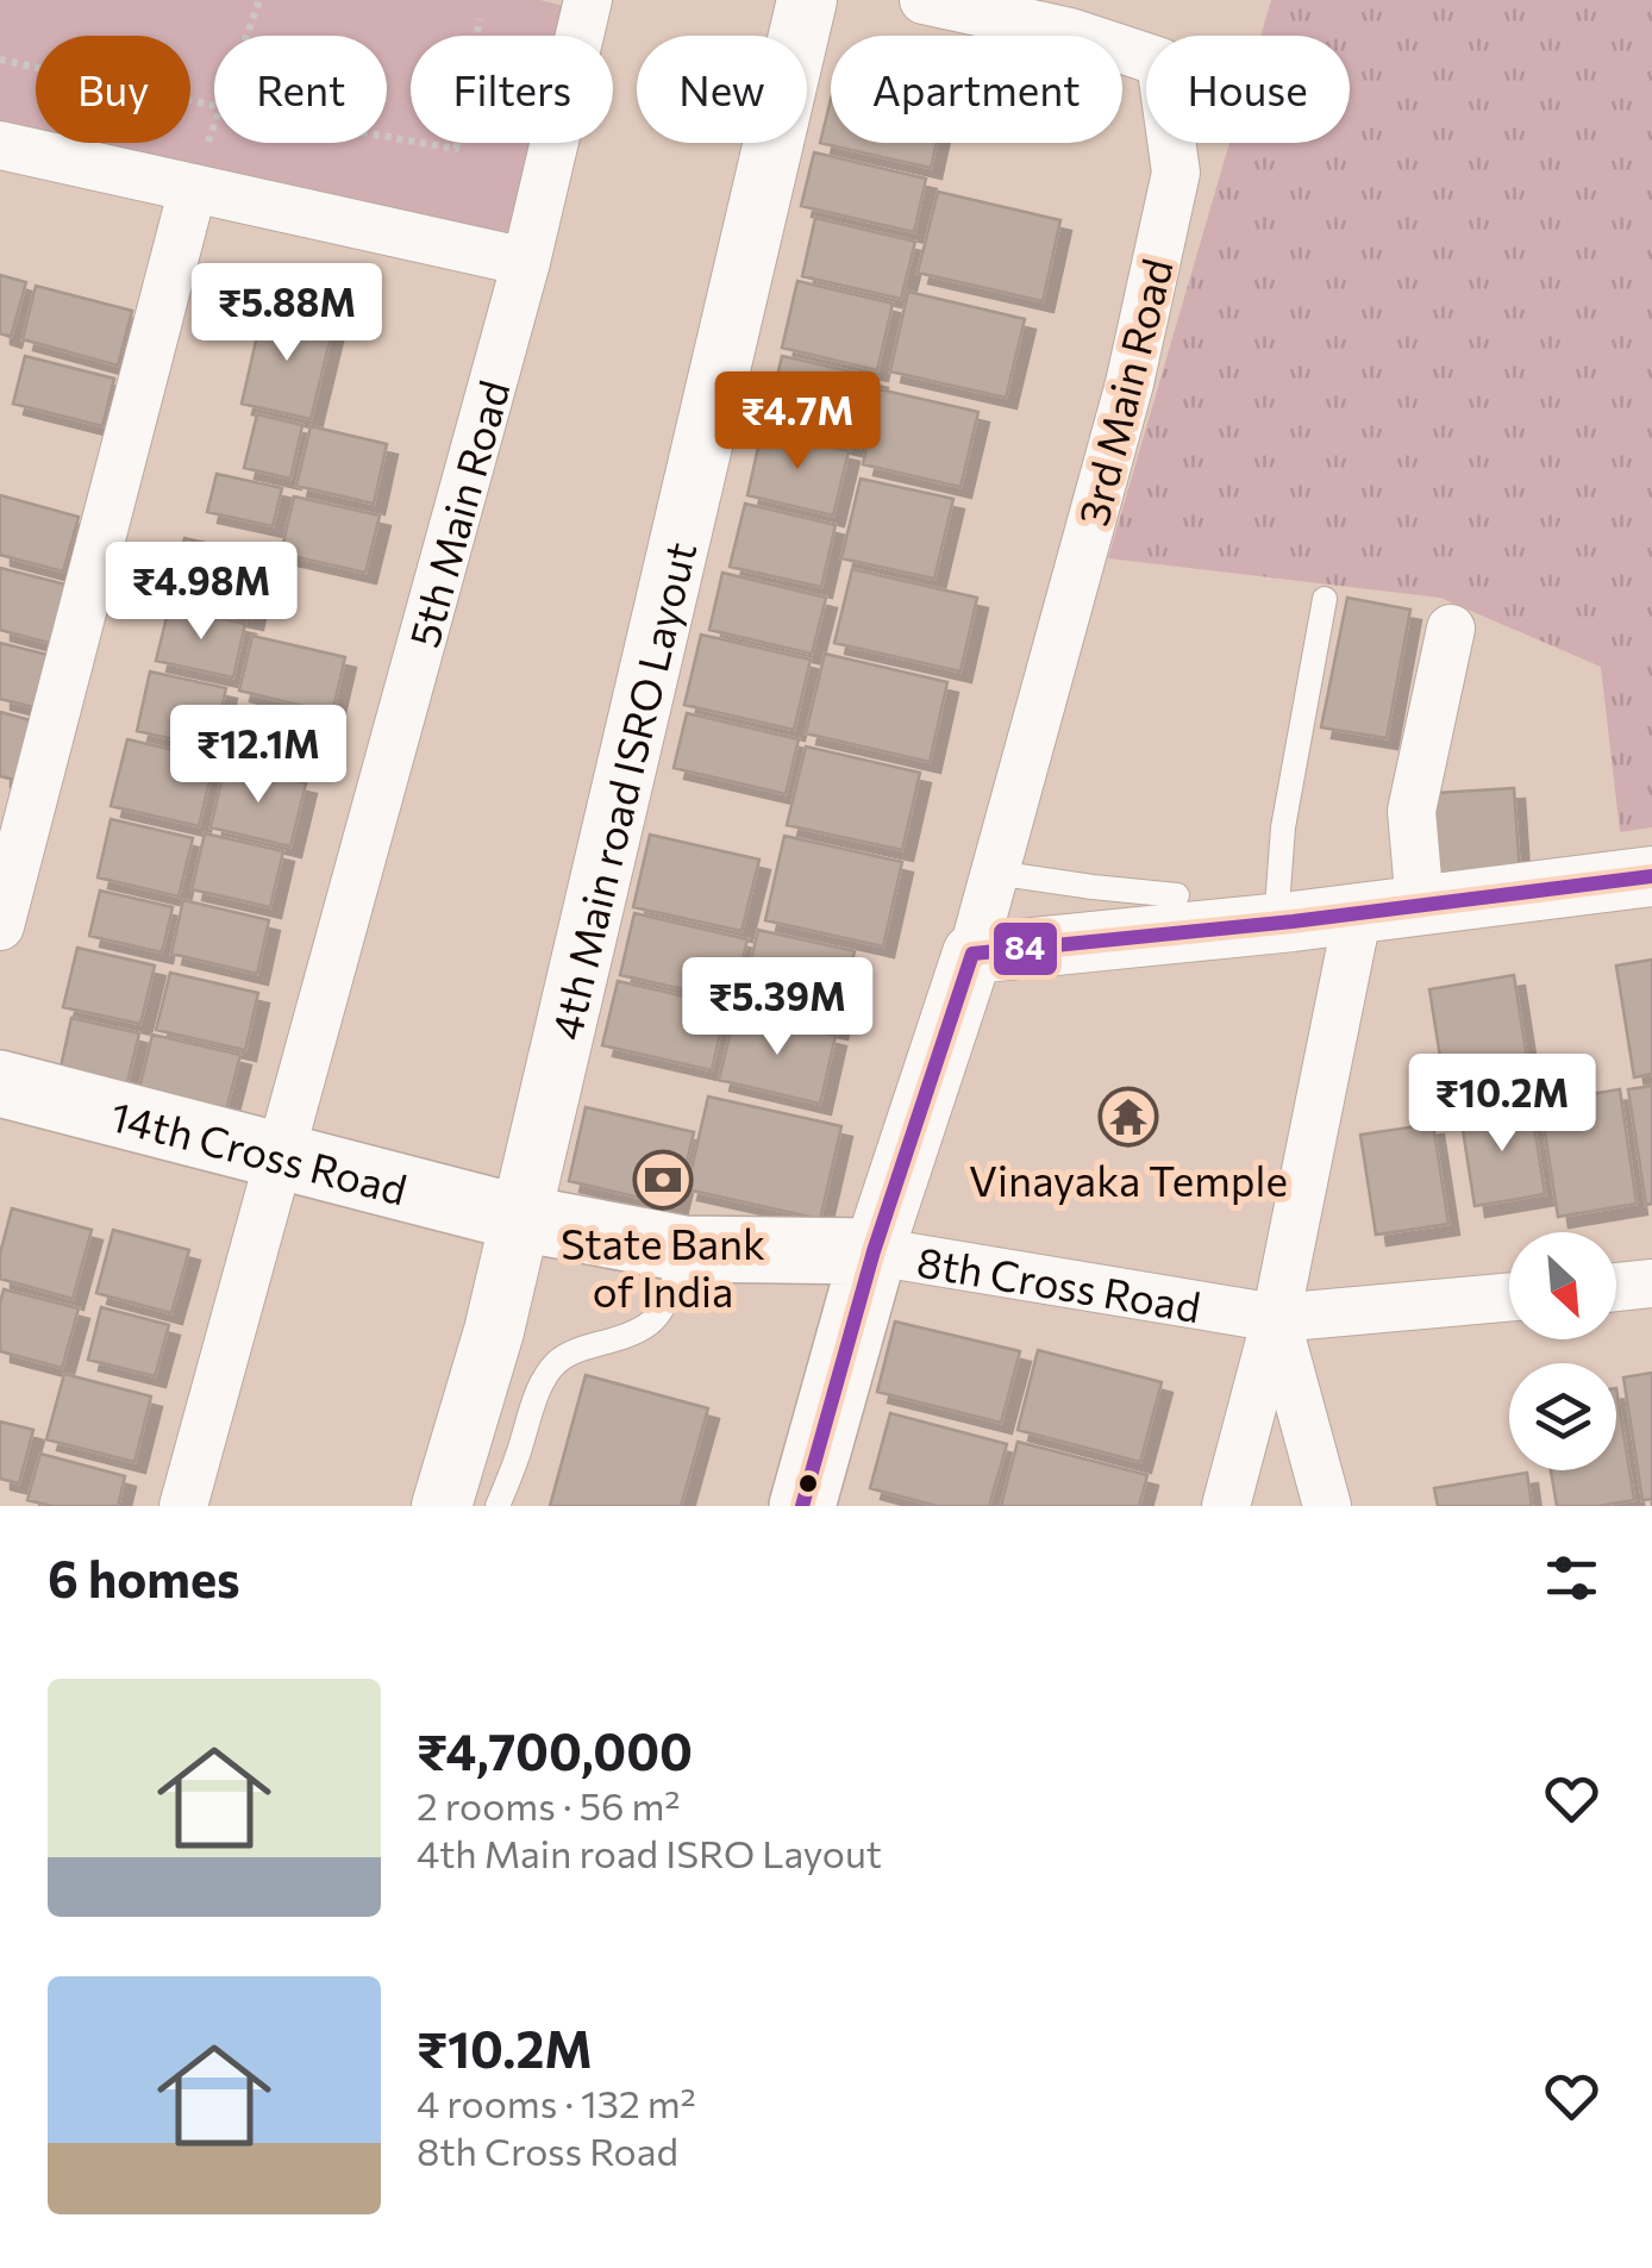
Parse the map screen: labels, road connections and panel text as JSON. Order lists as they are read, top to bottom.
{
  "streets": {
    "main road": ["3rd Main Road", "14th Cross Road", "8th Cross Road"],
    "street": ["5th Main Road", "4th Main road ISRO Layout"]
  },
  "crossings": [
    ["3rd Main Road", "8th Cross Road"],
    ["5th Main Road", "14th Cross Road"],
    ["4th Main road ISRO Layout", "14th Cross Road"],
    ["4th Main road ISRO Layout", "8th Cross Road"],
    ["14th Cross Road", "8th Cross Road"]
  ],
  "places": {
    "temple": ["Vinayaka Temple"],
    "bank": ["State Bank of India"]
  },
  "lines": ["transit line 84"],
  "north": "bottom right",
  "page": {
    "chip": [
      "Buy",
      "Rent",
      "Filters",
      "New",
      "Apartment",
      "House"
    ],
    "price": [
      "₹5.88M",
      "₹4.7M",
      "₹4.98M",
      "₹12.1M",
      "₹5.39M",
      "₹10.2M"
    ],
    "heading": "6 homes",
    "list": [
      {
        "name": "₹4,700,000",
        "note": "2 rooms · 56 m² · 4th Main road ISRO Layout"
      },
      {
        "name": "₹10.2M",
        "note": "4 rooms · 132 m² · 8th Cross Road"
      }
    ]
  }
}
